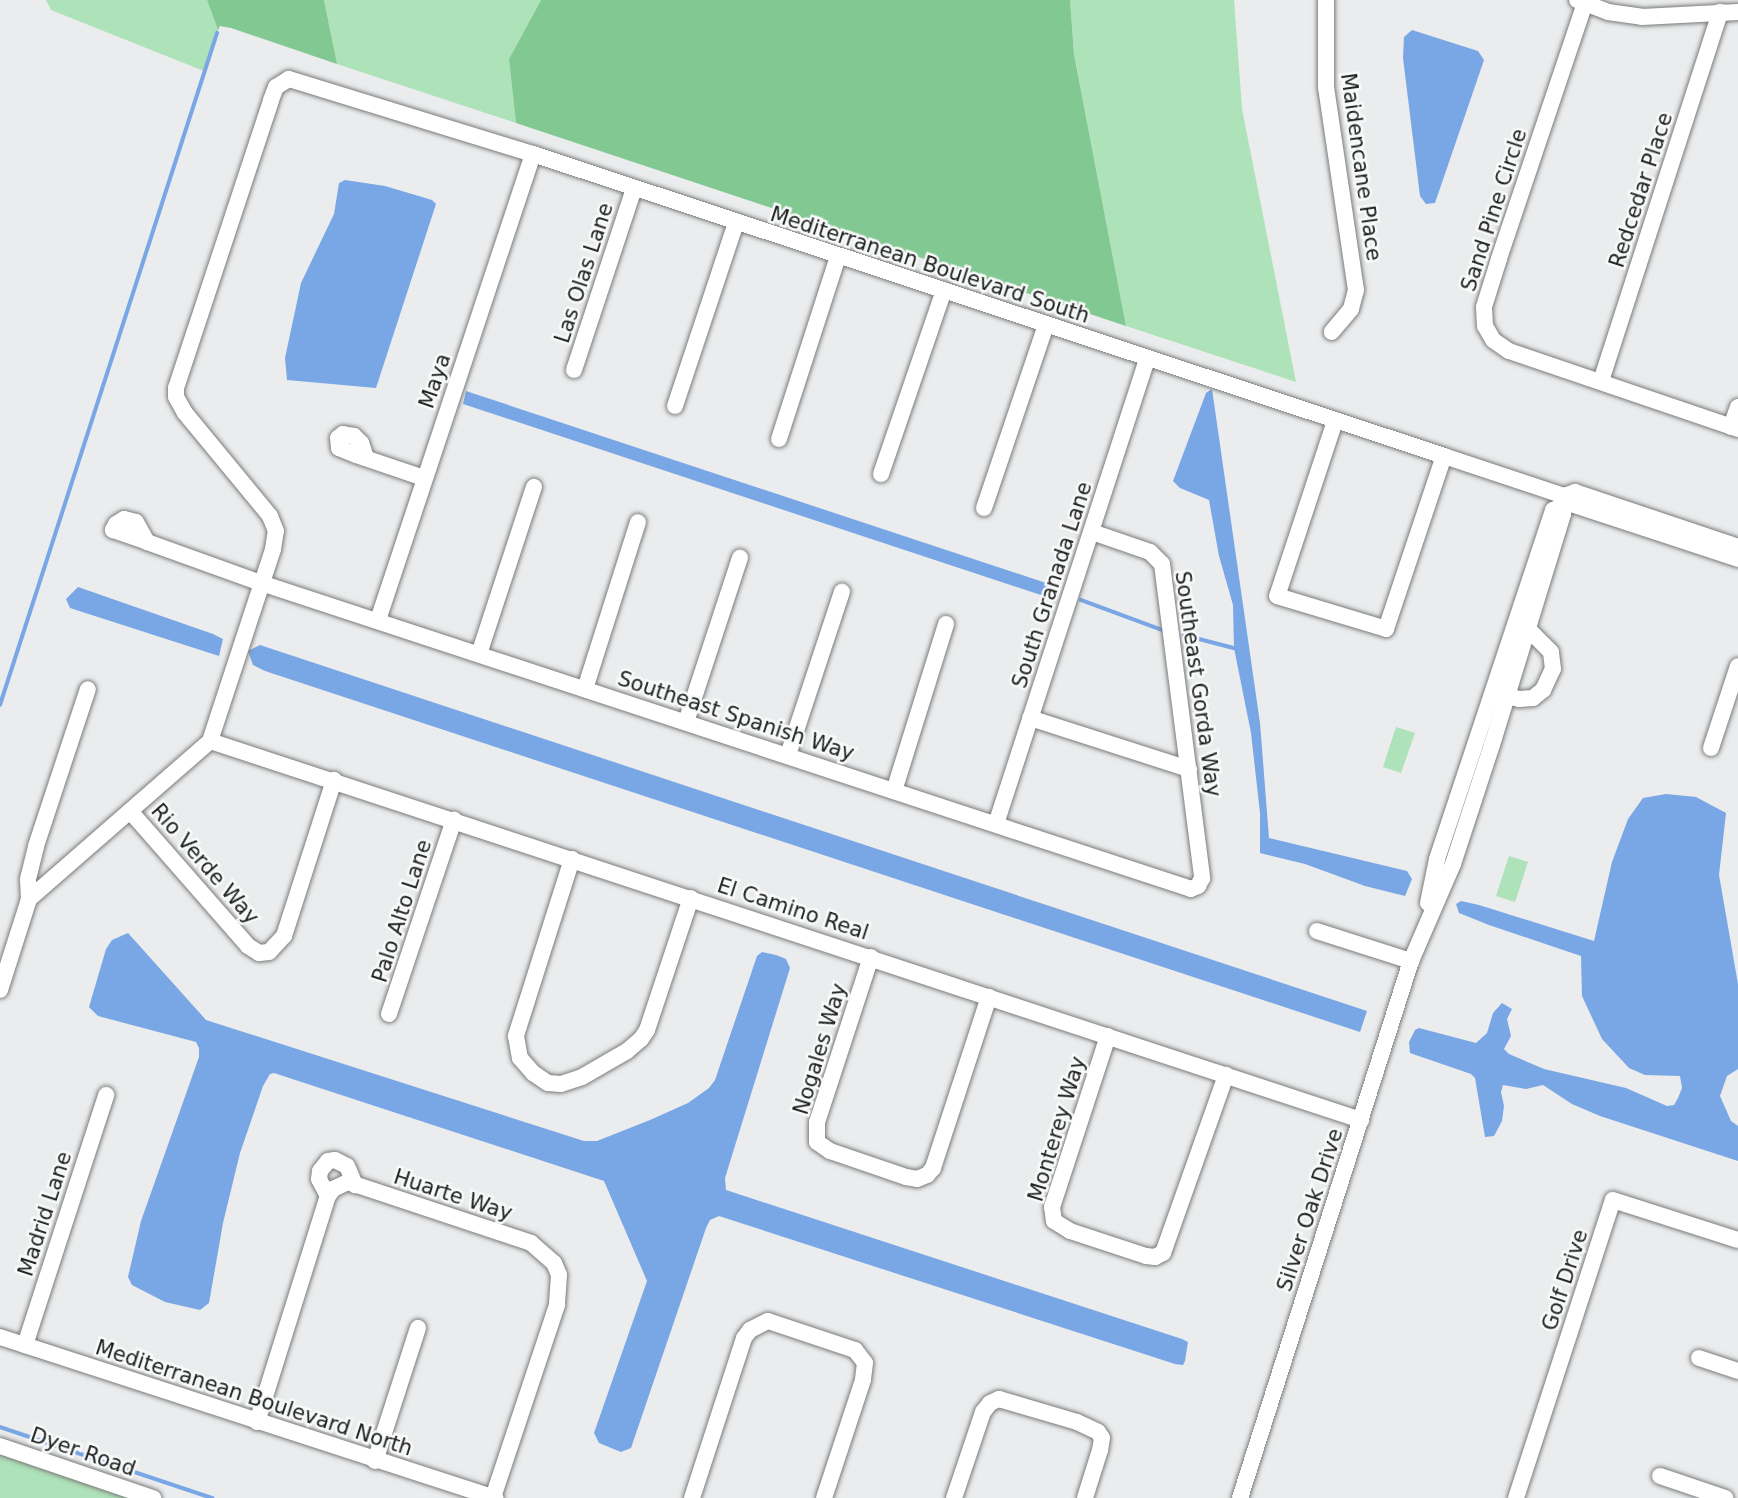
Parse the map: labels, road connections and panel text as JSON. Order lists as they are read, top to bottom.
{
  "streets": {
    "street": [
      "Maidencane Place",
      "Redcedar Place",
      "Sand Pine Circle",
      "Mediterranean Boulevard South",
      "Las Olas Lane",
      "Maya",
      "South Granada Lane",
      "Southeast Gorda Way",
      "Southeast Spanish Way",
      "Rio Verde Way",
      "El Camino Real",
      "Palo Alto Lane",
      "Nogales Way",
      "Monterey Way",
      "Huarte Way",
      "Silver Oak Drive",
      "Madrid Lane",
      "Golf Drive",
      "Mediterranean Boulevard North",
      "Dyer Road"
    ]
  },
  "crossings": [
    ["Redcedar Place", "Sand Pine Circle"],
    ["Mediterranean Boulevard South", "Las Olas Lane"],
    ["Mediterranean Boulevard South", "Maya"],
    ["Mediterranean Boulevard South", "South Granada Lane"],
    ["Mediterranean Boulevard South", "Southeast Spanish Way"],
    ["Mediterranean Boulevard South", "Silver Oak Drive"],
    ["Maya", "Southeast Spanish Way"],
    ["South Granada Lane", "Southeast Gorda Way"],
    ["South Granada Lane", "Southeast Spanish Way"],
    ["Southeast Gorda Way", "Southeast Spanish Way"],
    ["Rio Verde Way", "El Camino Real"],
    ["El Camino Real", "Palo Alto Lane"],
    ["El Camino Real", "Nogales Way"],
    ["El Camino Real", "Monterey Way"],
    ["El Camino Real", "Silver Oak Drive"],
    ["Huarte Way", "Mediterranean Boulevard North"],
    ["Madrid Lane", "Mediterranean Boulevard North"]
  ]
}
